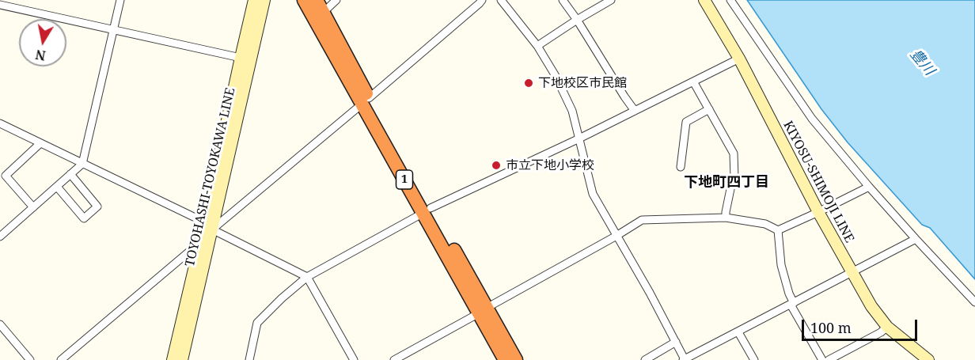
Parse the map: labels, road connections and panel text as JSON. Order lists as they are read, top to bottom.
{
  "streets": {
    "highway": ["1"],
    "main road": ["TOYOHASHI-TOYOKAWA LINE", "KIYOSU-SHIMOJI LINE"]
  },
  "districts": ["下地町四丁目"],
  "water": ["豊川"],
  "places": ["下地校区市民館", "市立下地小学校"],
  "scale_bar": "100 m",
  "north": "bottom"
}
